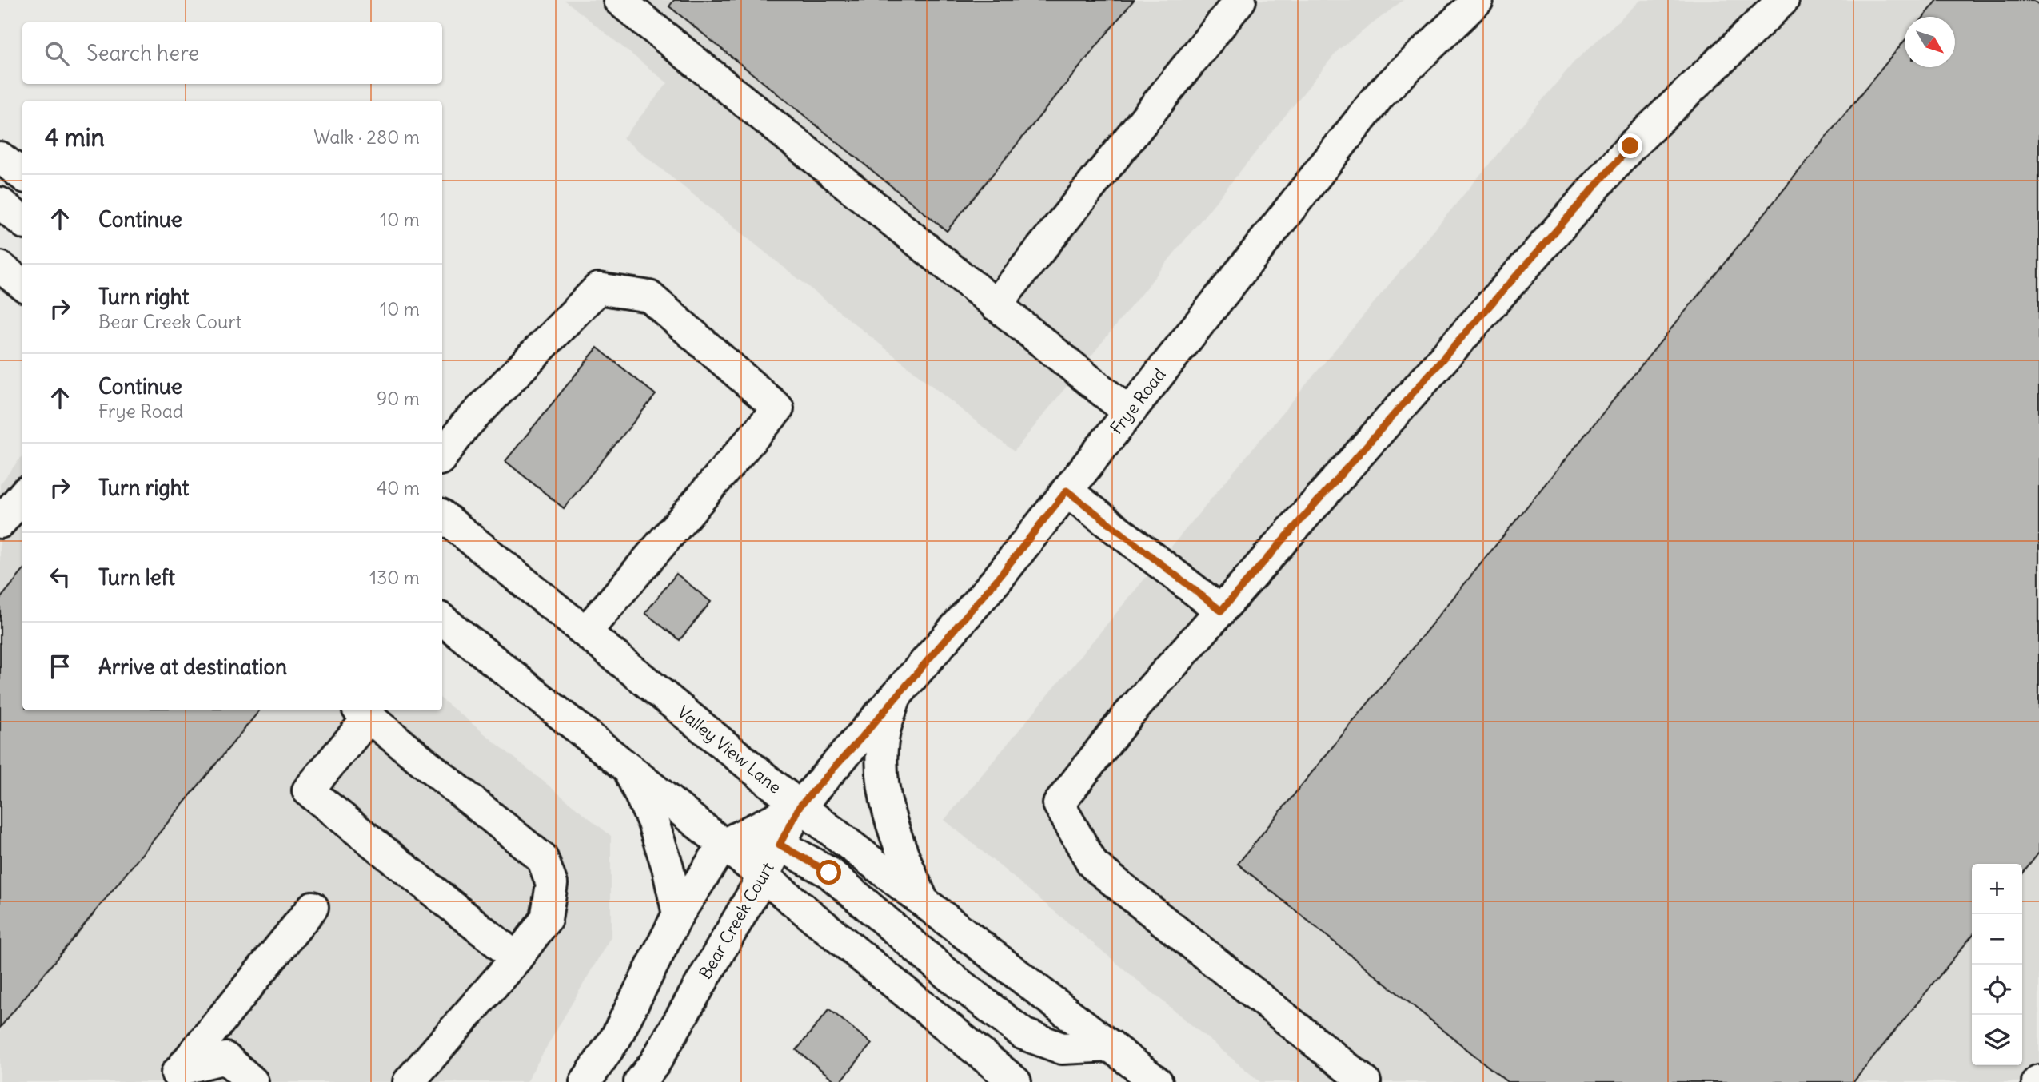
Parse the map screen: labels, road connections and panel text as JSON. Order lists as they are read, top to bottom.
{
  "streets": {
    "main road": ["Frye Road", "Valley View Lane", "Bear Creek Court"]
  },
  "crossings": [
    ["Frye Road", "Valley View Lane"],
    ["Frye Road", "Bear Creek Court"],
    ["Valley View Lane", "Bear Creek Court"]
  ],
  "north": "bottom right",
  "page": {
    "search": "Search here",
    "heading": ["4 min", "Walk · 280 m"],
    "list": [
      ["Continue", "10 m"],
      ["Turn right", "Bear Creek Court", "10 m"],
      ["Continue", "Frye Road", "90 m"],
      ["Turn right", "40 m"],
      ["Turn left", "130 m"],
      "Arrive at destination"
    ],
    "map_buttons": ["+", "−"]
  }
}
